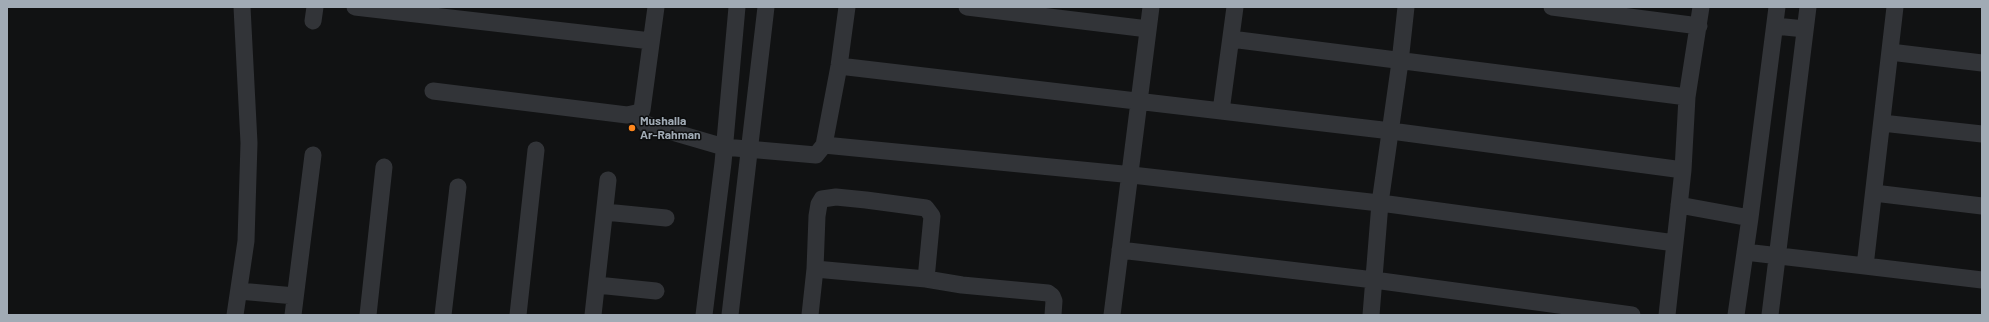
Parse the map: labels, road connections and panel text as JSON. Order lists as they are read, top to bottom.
{
  "places": ["Mushalla Ar-Rahman"]
}
